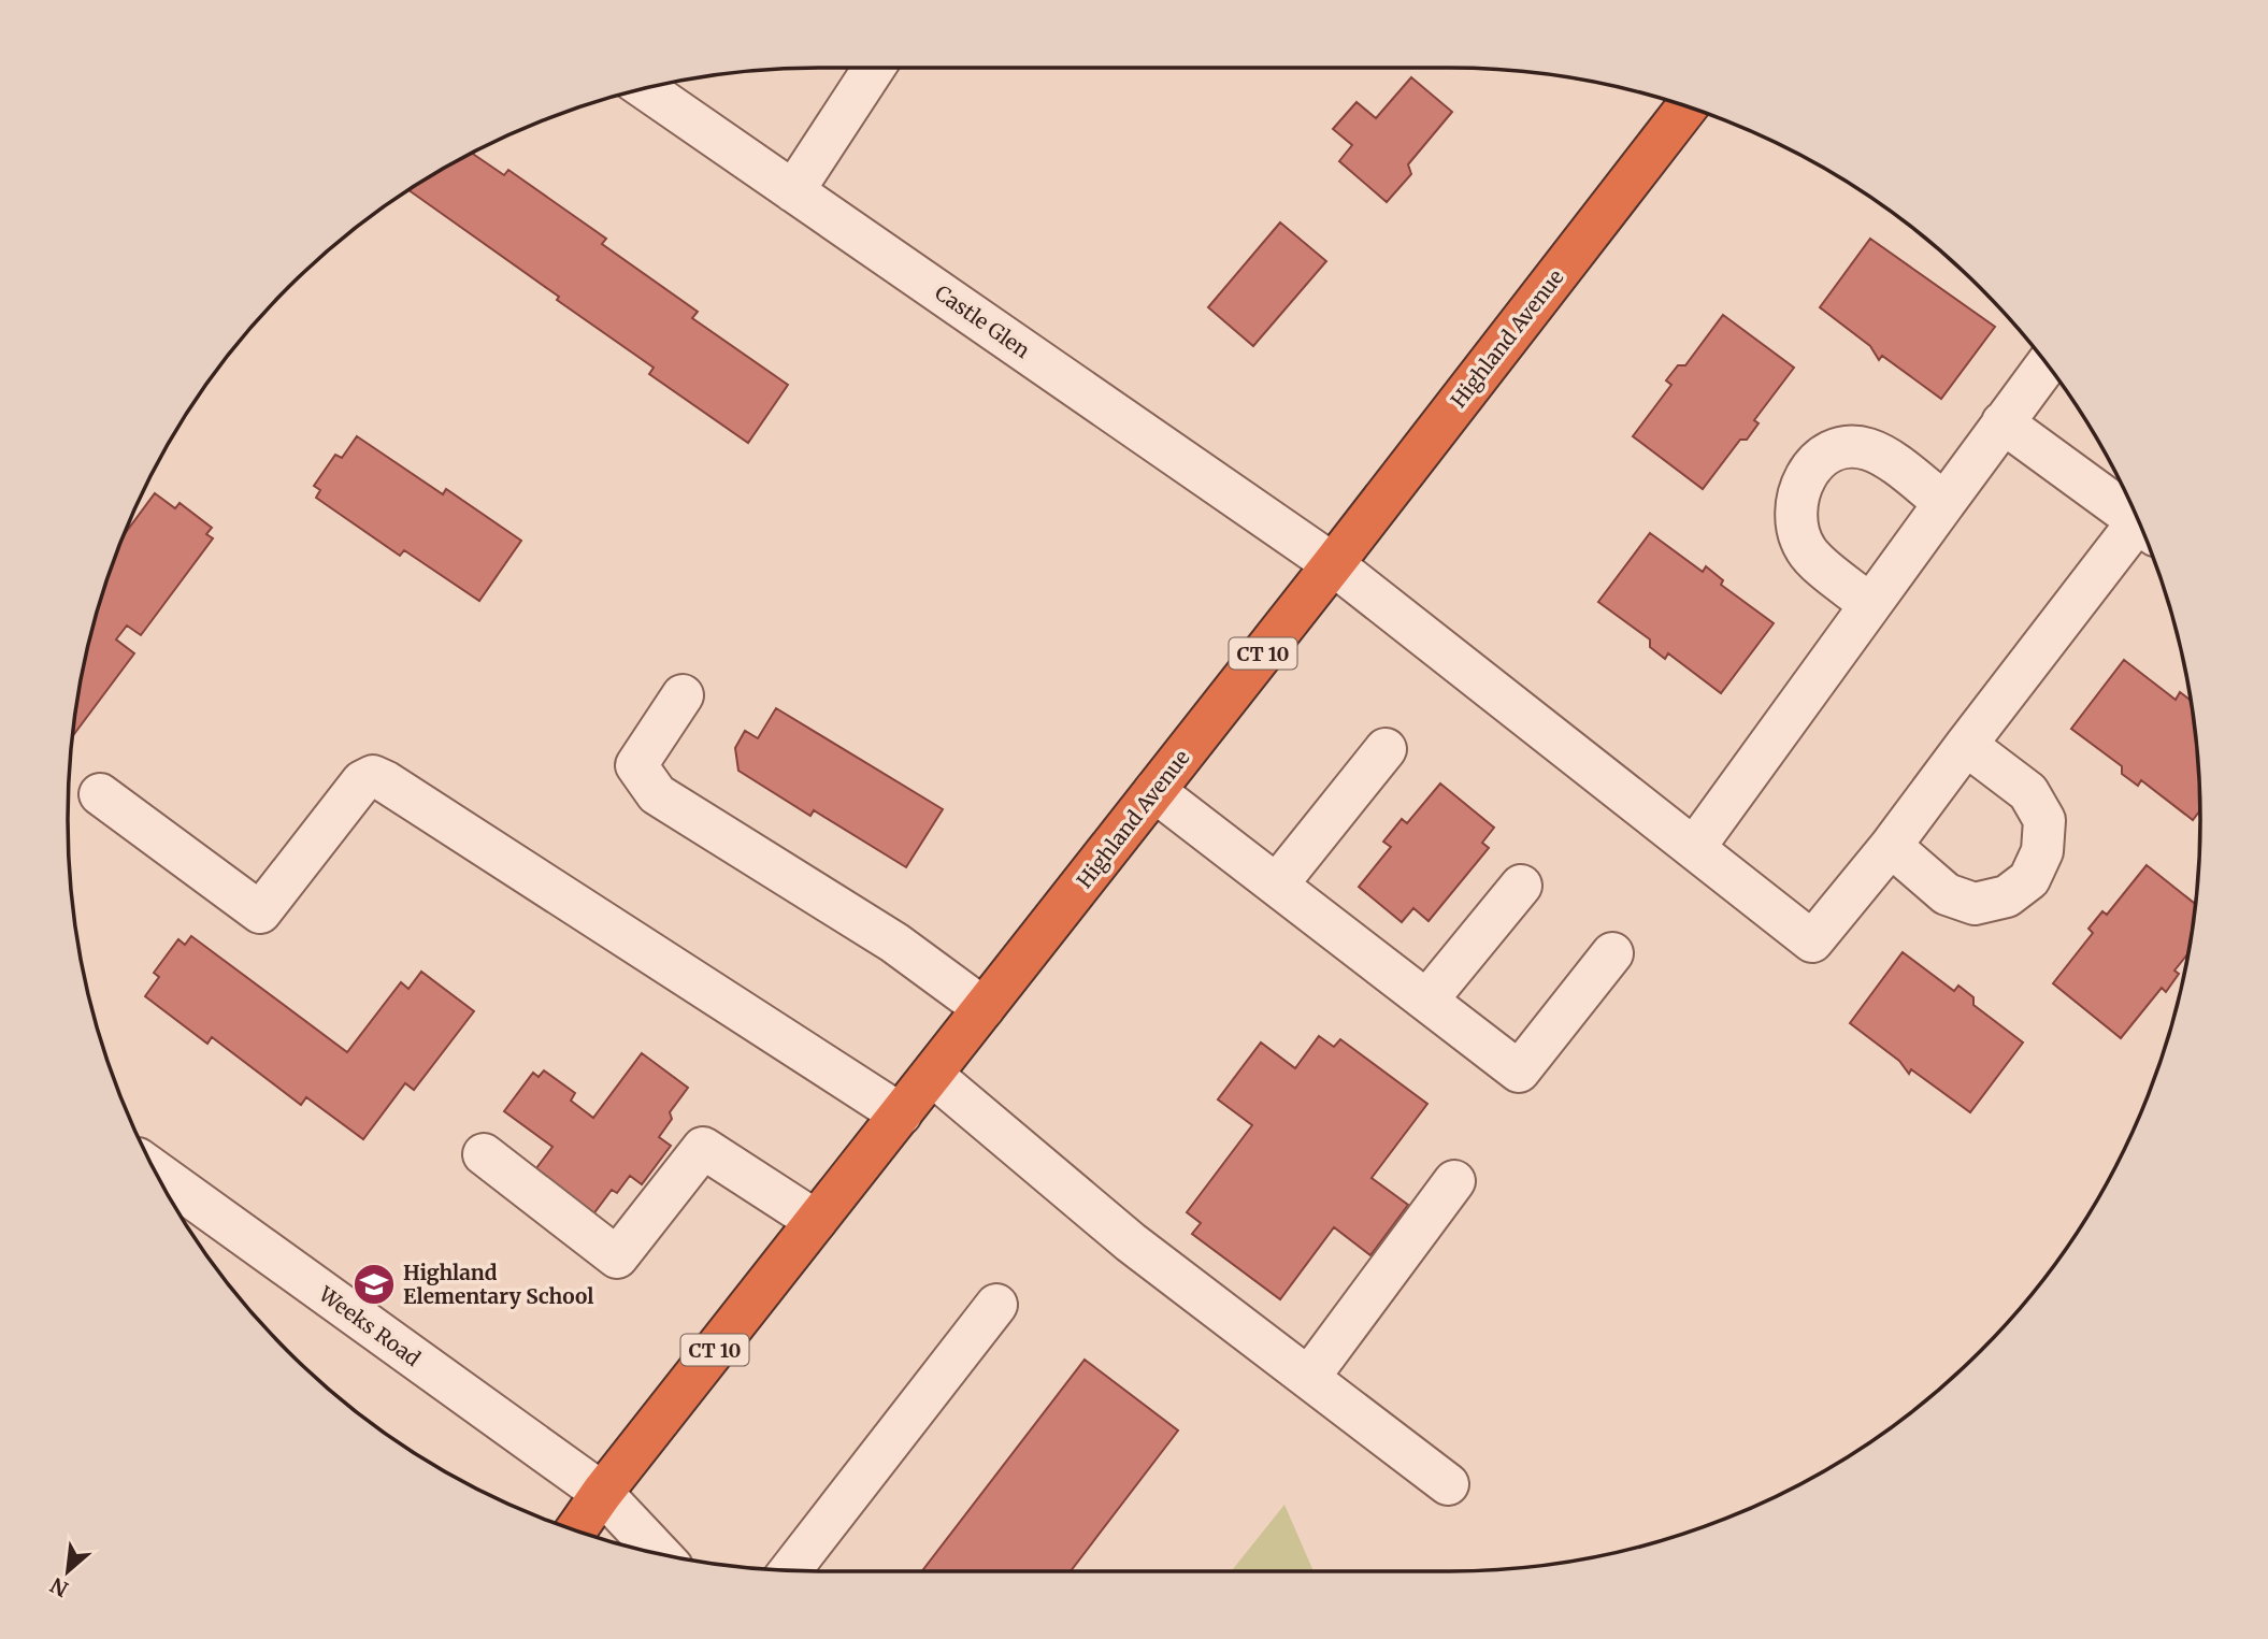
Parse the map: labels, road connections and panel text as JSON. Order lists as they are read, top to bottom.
{
  "streets": {
    "highway": ["Highland Avenue", "CT 10"],
    "street": ["Castle Glen", "Weeks Road"]
  },
  "crossings": [
    ["Castle Glen", "Highland Avenue"],
    ["Highland Avenue", "Weeks Road"]
  ],
  "places": {
    "school or university": ["Highland Elementary School"]
  },
  "north": "bottom left"
}
